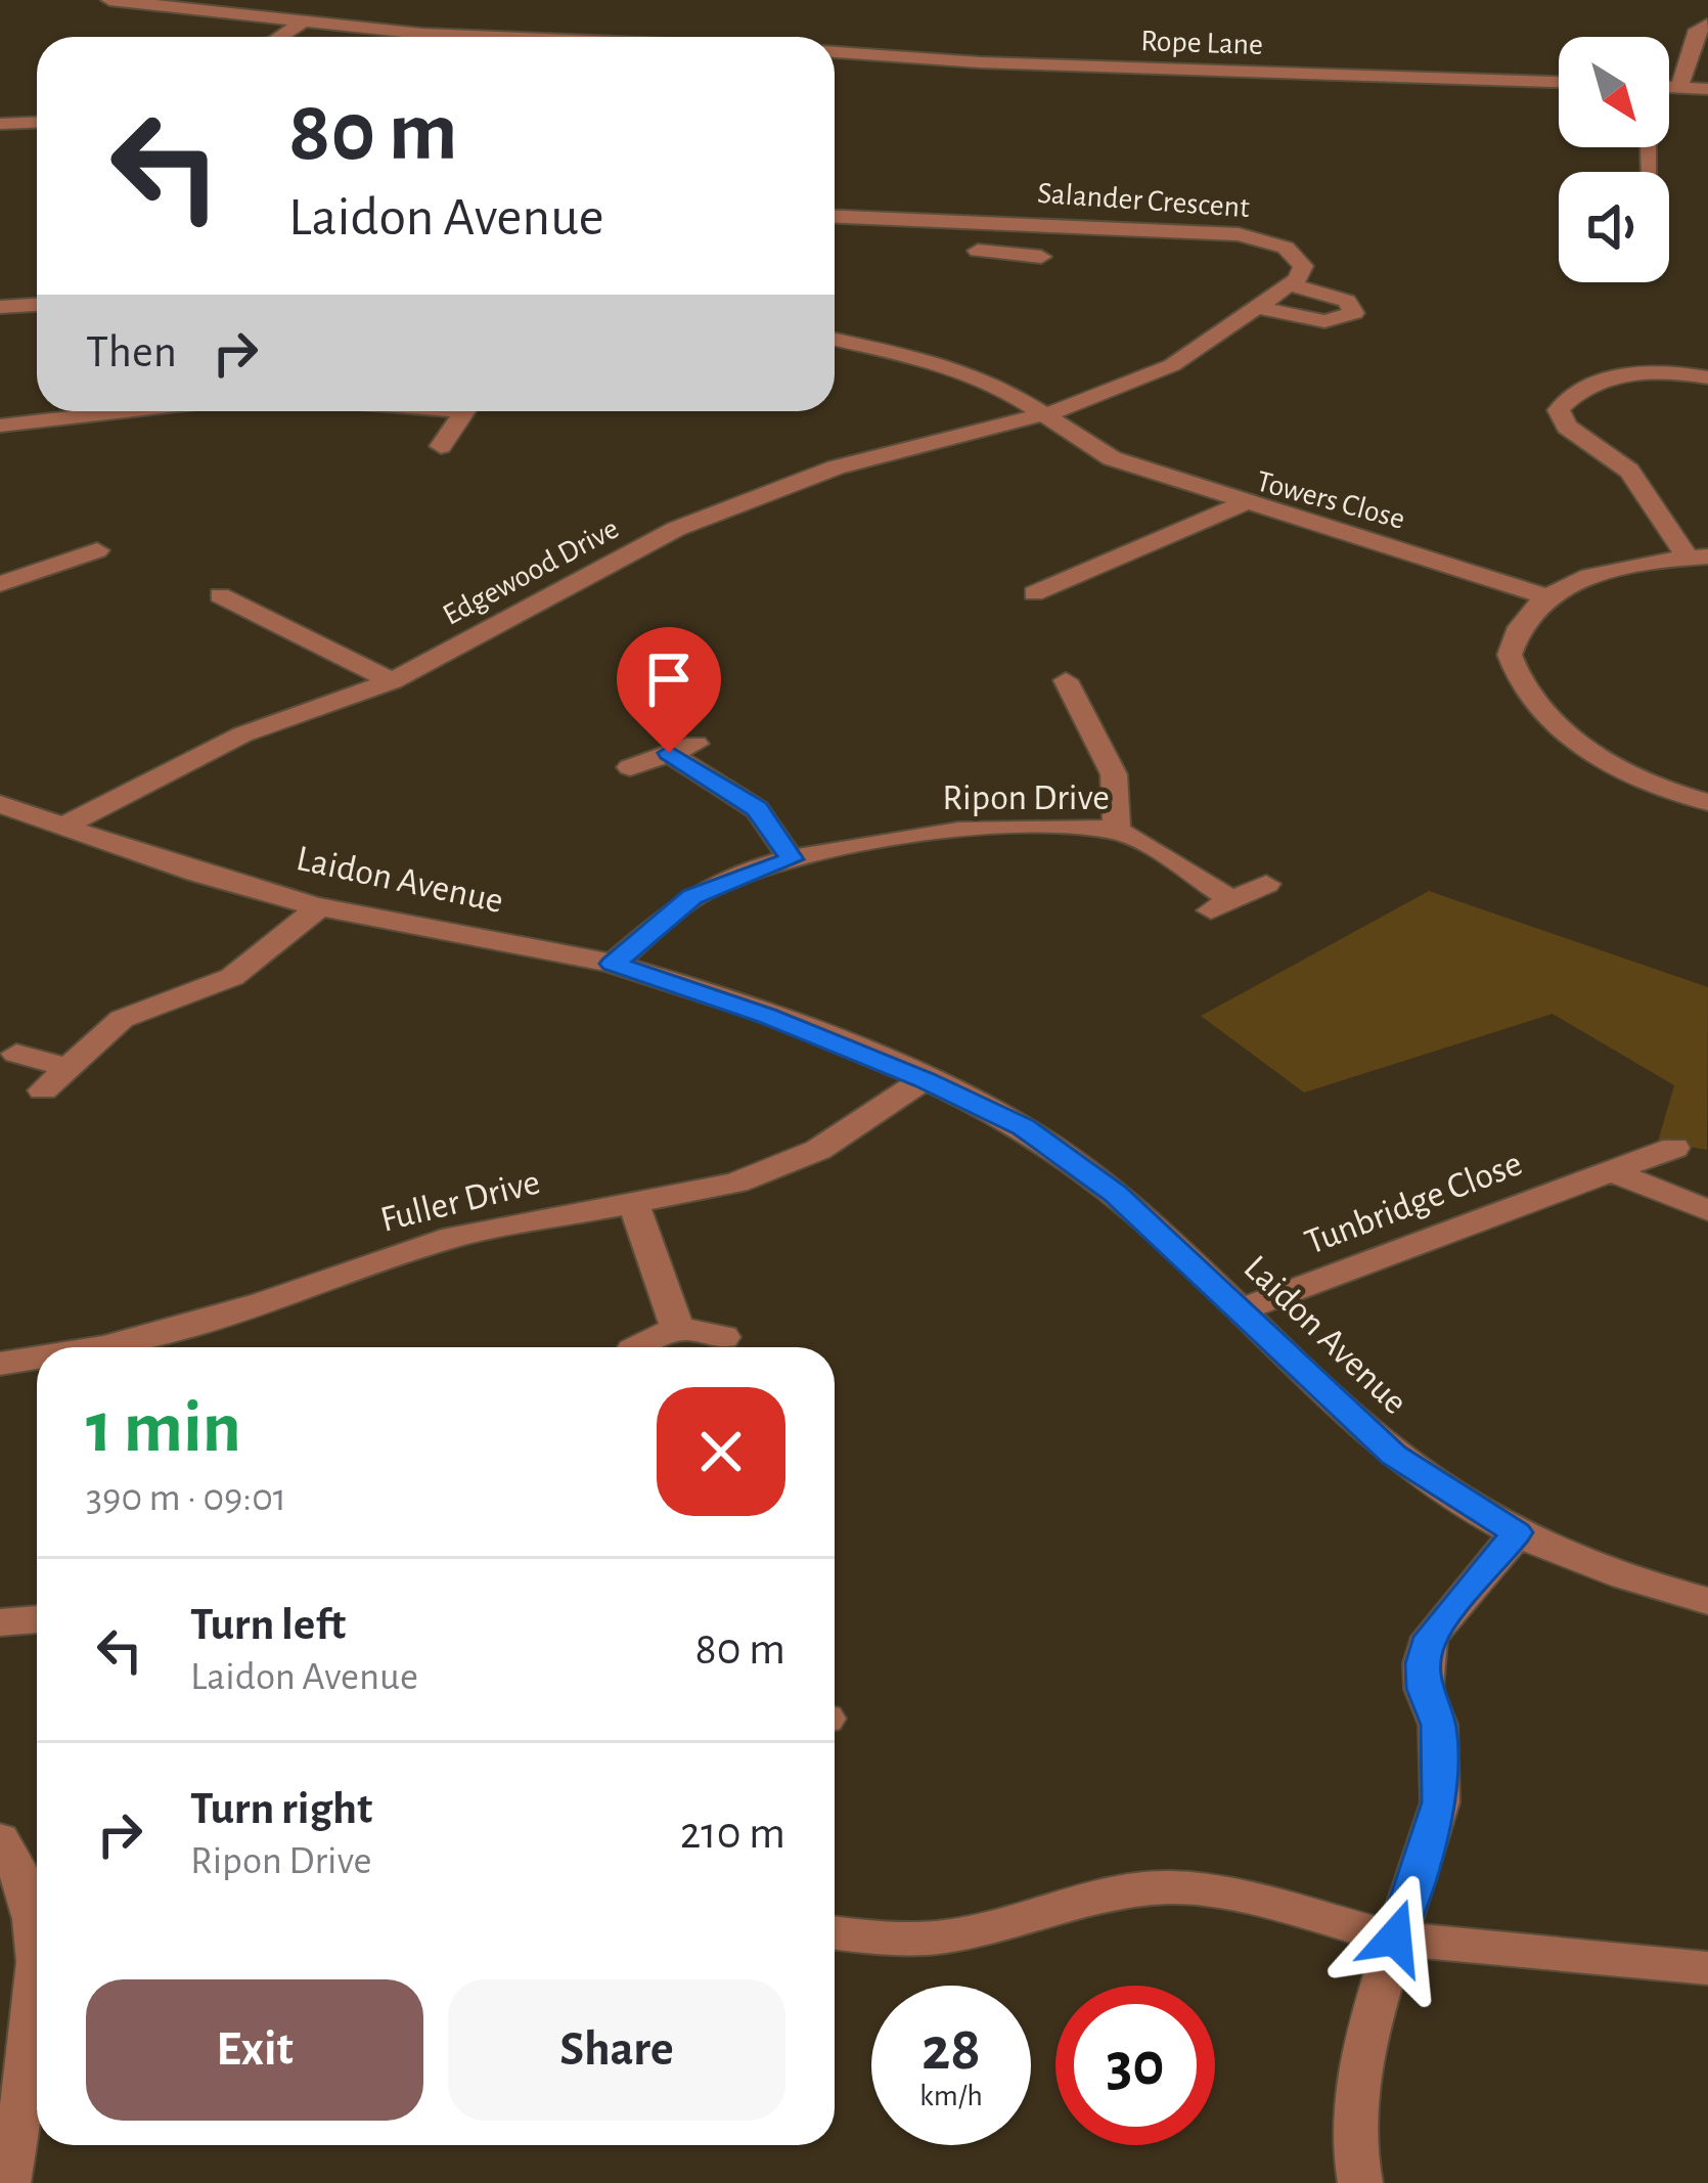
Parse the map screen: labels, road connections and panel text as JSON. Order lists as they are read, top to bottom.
{
  "streets": {
    "street": [
      "Rope Lane",
      "Salander Crescent",
      "Towers Close",
      "Edgewood Drive",
      "Ripon Drive",
      "Laidon Avenue",
      "Fuller Drive",
      "Tunbridge Close"
    ]
  },
  "crossings": [
    ["Edgewood Drive", "Laidon Avenue"],
    ["Ripon Drive", "Laidon Avenue"],
    ["Laidon Avenue", "Fuller Drive"],
    ["Laidon Avenue", "Tunbridge Close"]
  ],
  "north": "bottom right",
  "page": {
    "turn": ["80 m", "Laidon Avenue"],
    "then": "Then",
    "heading": ["1 min", "390 m · 09:01"],
    "list": [
      {
        "name": "Turn left",
        "note": "Laidon Avenue",
        "value": "80 m"
      },
      {
        "name": "Turn right",
        "note": "Ripon Drive",
        "value": "210 m"
      }
    ],
    "buttons": ["Exit", "Share"],
    "speed": "28 km/h",
    "limit": "30"
  }
}
